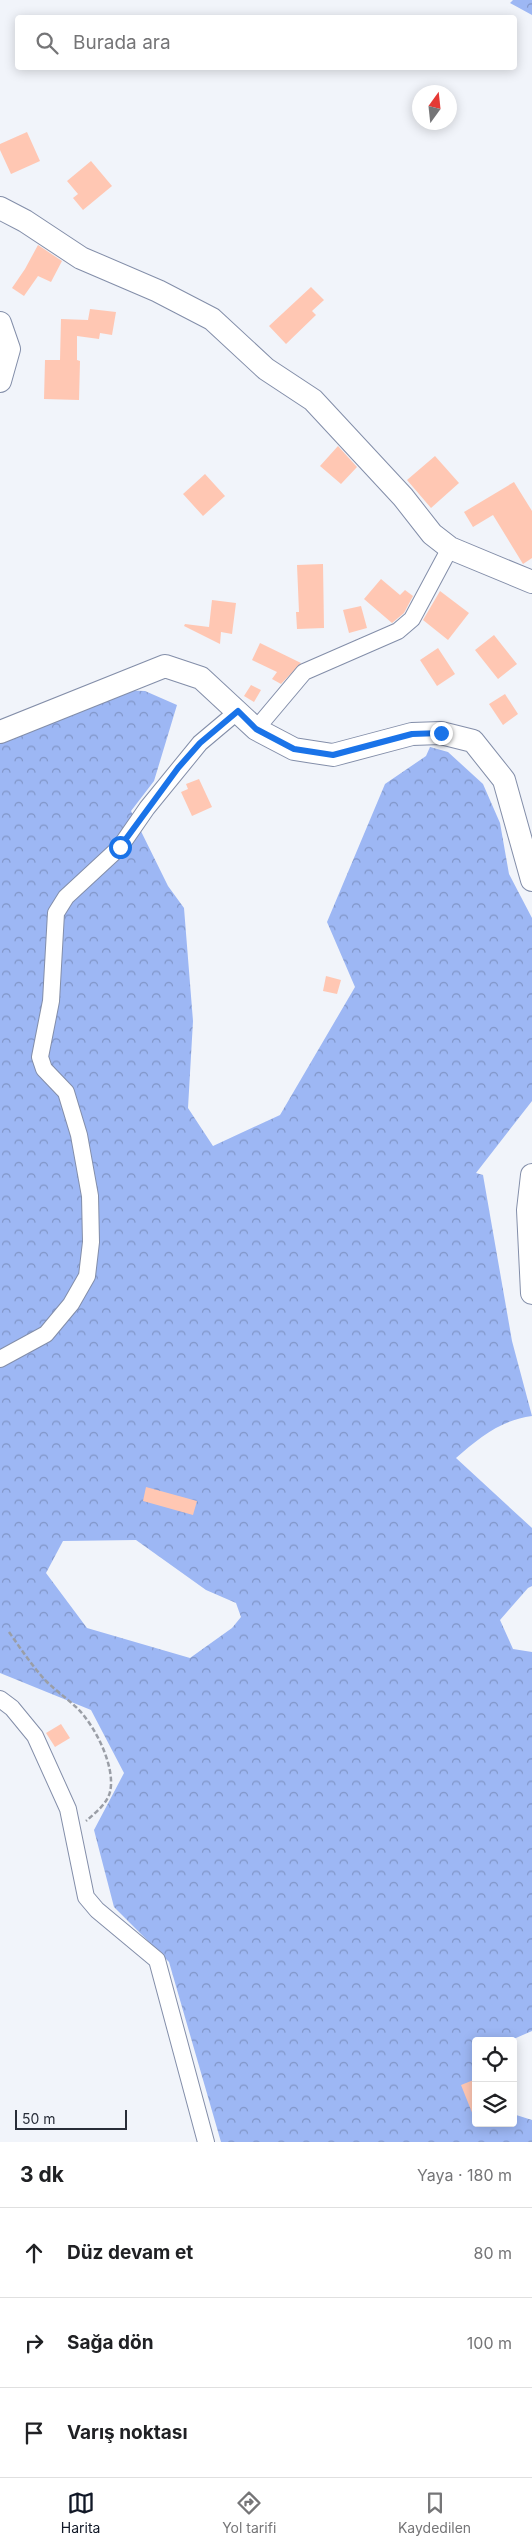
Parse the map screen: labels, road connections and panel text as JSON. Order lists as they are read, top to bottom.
{
  "scale_bar": "50 m",
  "north": "top",
  "page": {
    "search": "Burada ara",
    "scale": "50 m",
    "heading": ["3 dk", "Yaya · 180 m"],
    "list": [
      ["Düz devam et", "80 m"],
      ["Sağa dön", "100 m"],
      "Varış noktası"
    ],
    "nav": ["Harita", "Yol tarifi", "Kaydedilen"]
  }
}
